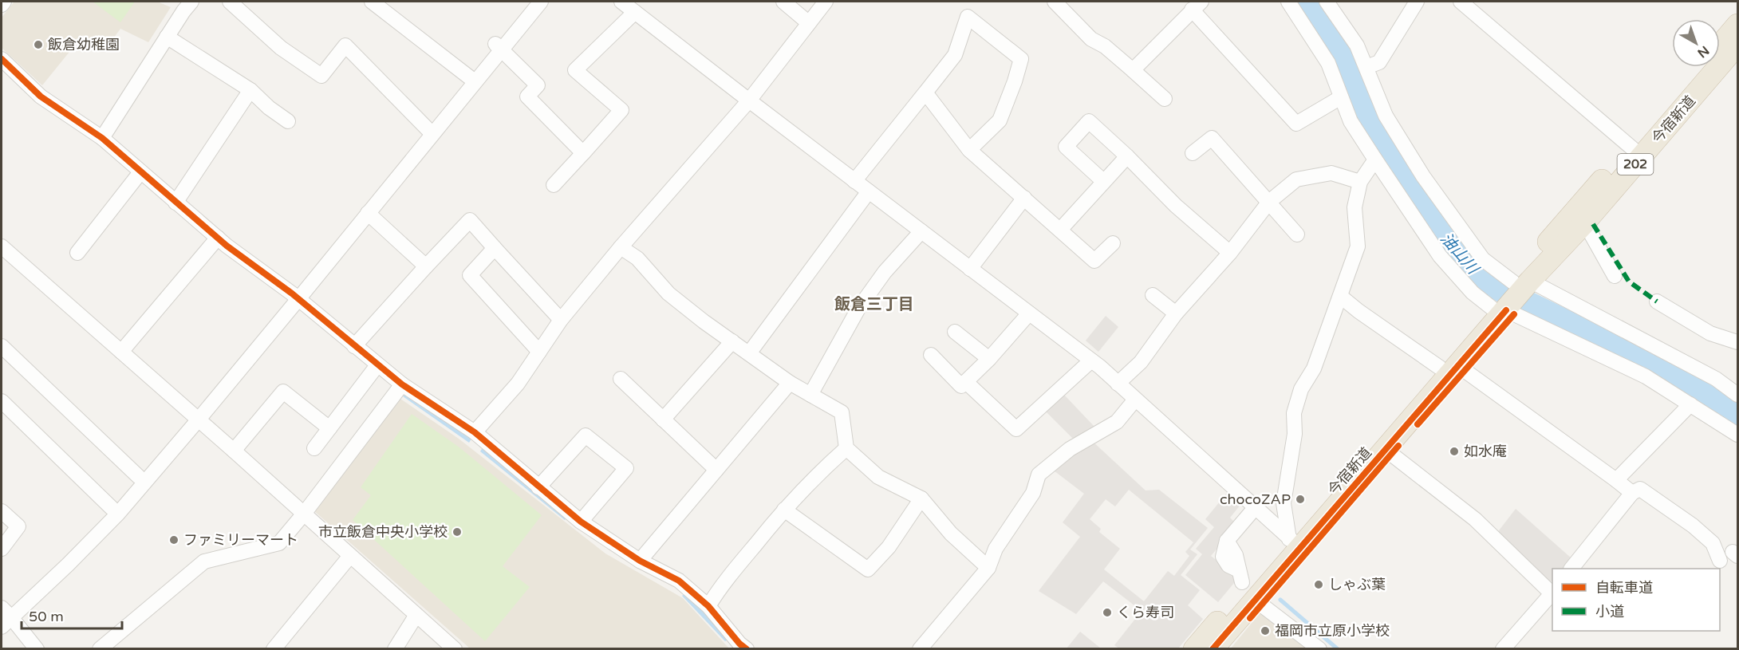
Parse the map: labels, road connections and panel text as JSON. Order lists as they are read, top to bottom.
{
  "streets": {
    "highway": ["今宿新道", "202"]
  },
  "districts": ["飯倉三丁目"],
  "water": ["油山川"],
  "places": [
    "飯倉幼稚園",
    "如水庵",
    "chocoZAP",
    "市立飯倉中央小学校",
    "ファミリーマート",
    "しゃぶ葉",
    "くら寿司",
    "福岡市立原小学校"
  ],
  "legend": ["自転車道", "小道"],
  "scale_bar": "50 m",
  "north": "bottom right"
}
